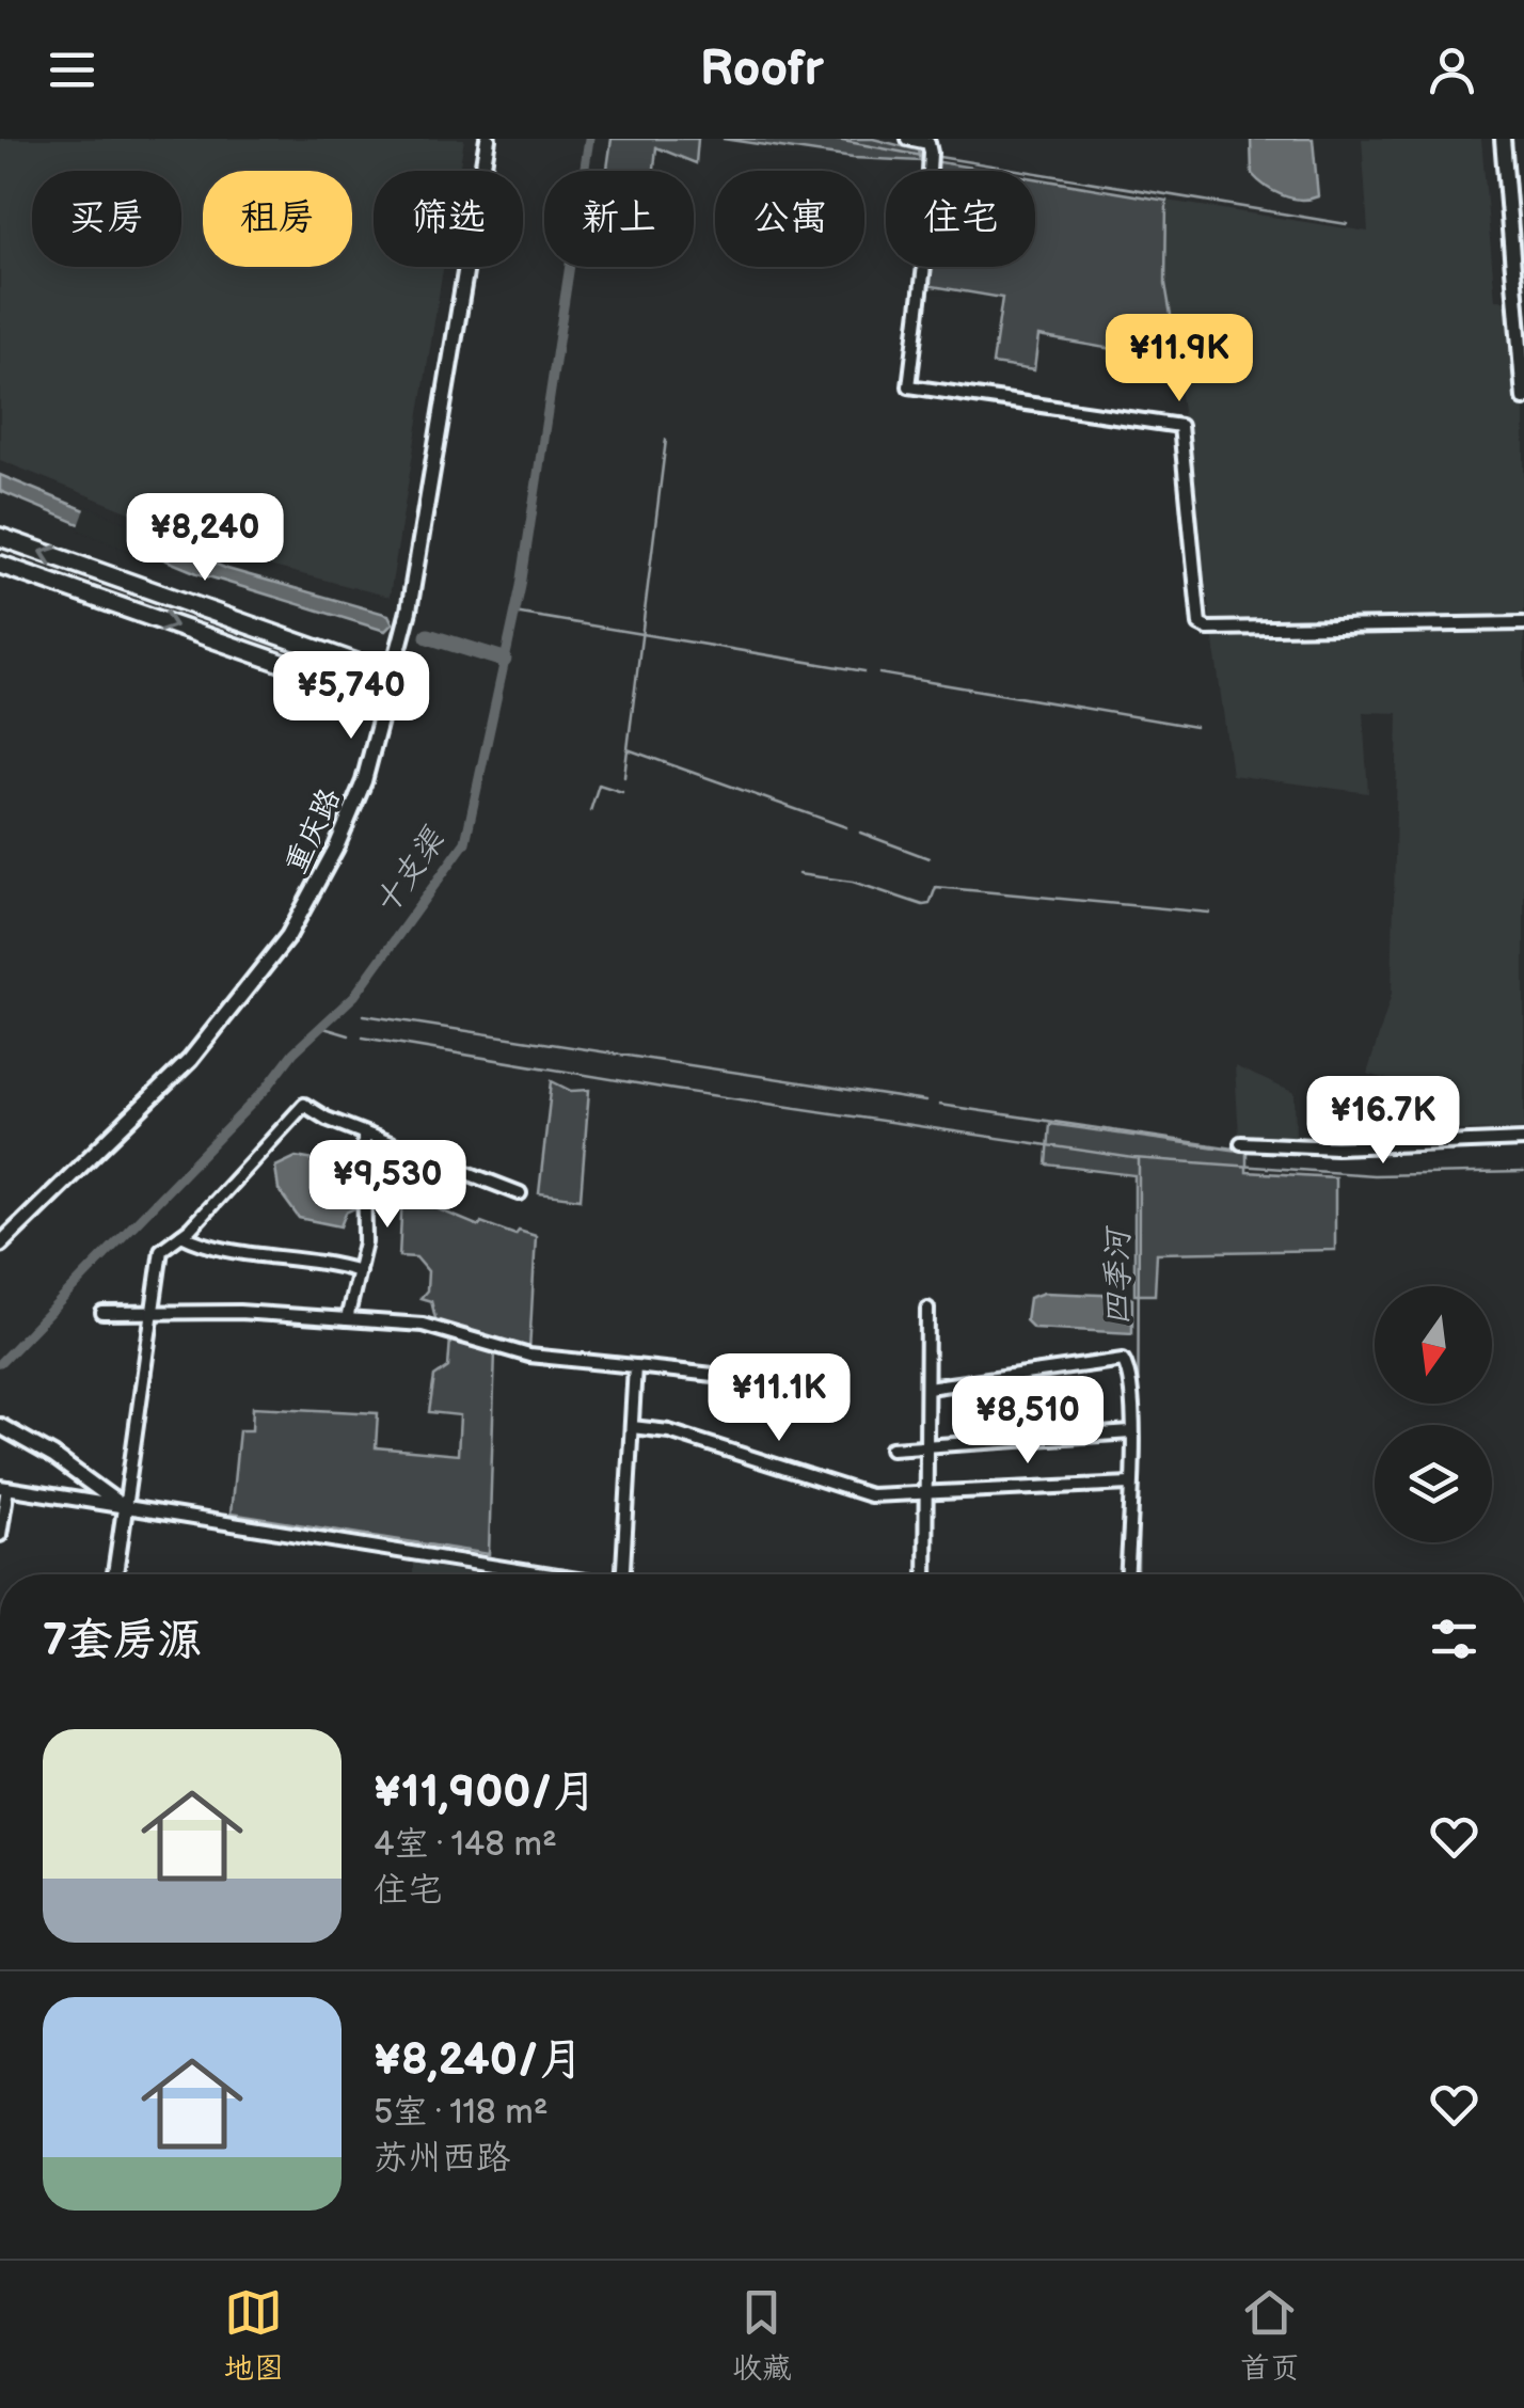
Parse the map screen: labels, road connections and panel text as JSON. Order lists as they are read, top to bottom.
{
  "streets": {
    "street": ["重庆路"]
  },
  "water": ["十支渠", "四季河"],
  "north": "bottom",
  "page": {
    "header": "Roofr",
    "chip": [
      "买房",
      "租房",
      "筛选",
      "新上",
      "公寓",
      "住宅"
    ],
    "price": [
      "¥11.9K",
      "¥8,240",
      "¥5,740",
      "¥16.7K",
      "¥9,530",
      "¥11.1K",
      "¥8,510"
    ],
    "heading": "7套房源",
    "list": [
      {
        "name": "¥11,900/月",
        "note": "4室 · 148 m² · 住宅"
      },
      {
        "name": "¥8,240/月",
        "note": "5室 · 118 m² · 苏州西路"
      }
    ],
    "tabs": ["地图", "收藏", "首页"]
  }
}
